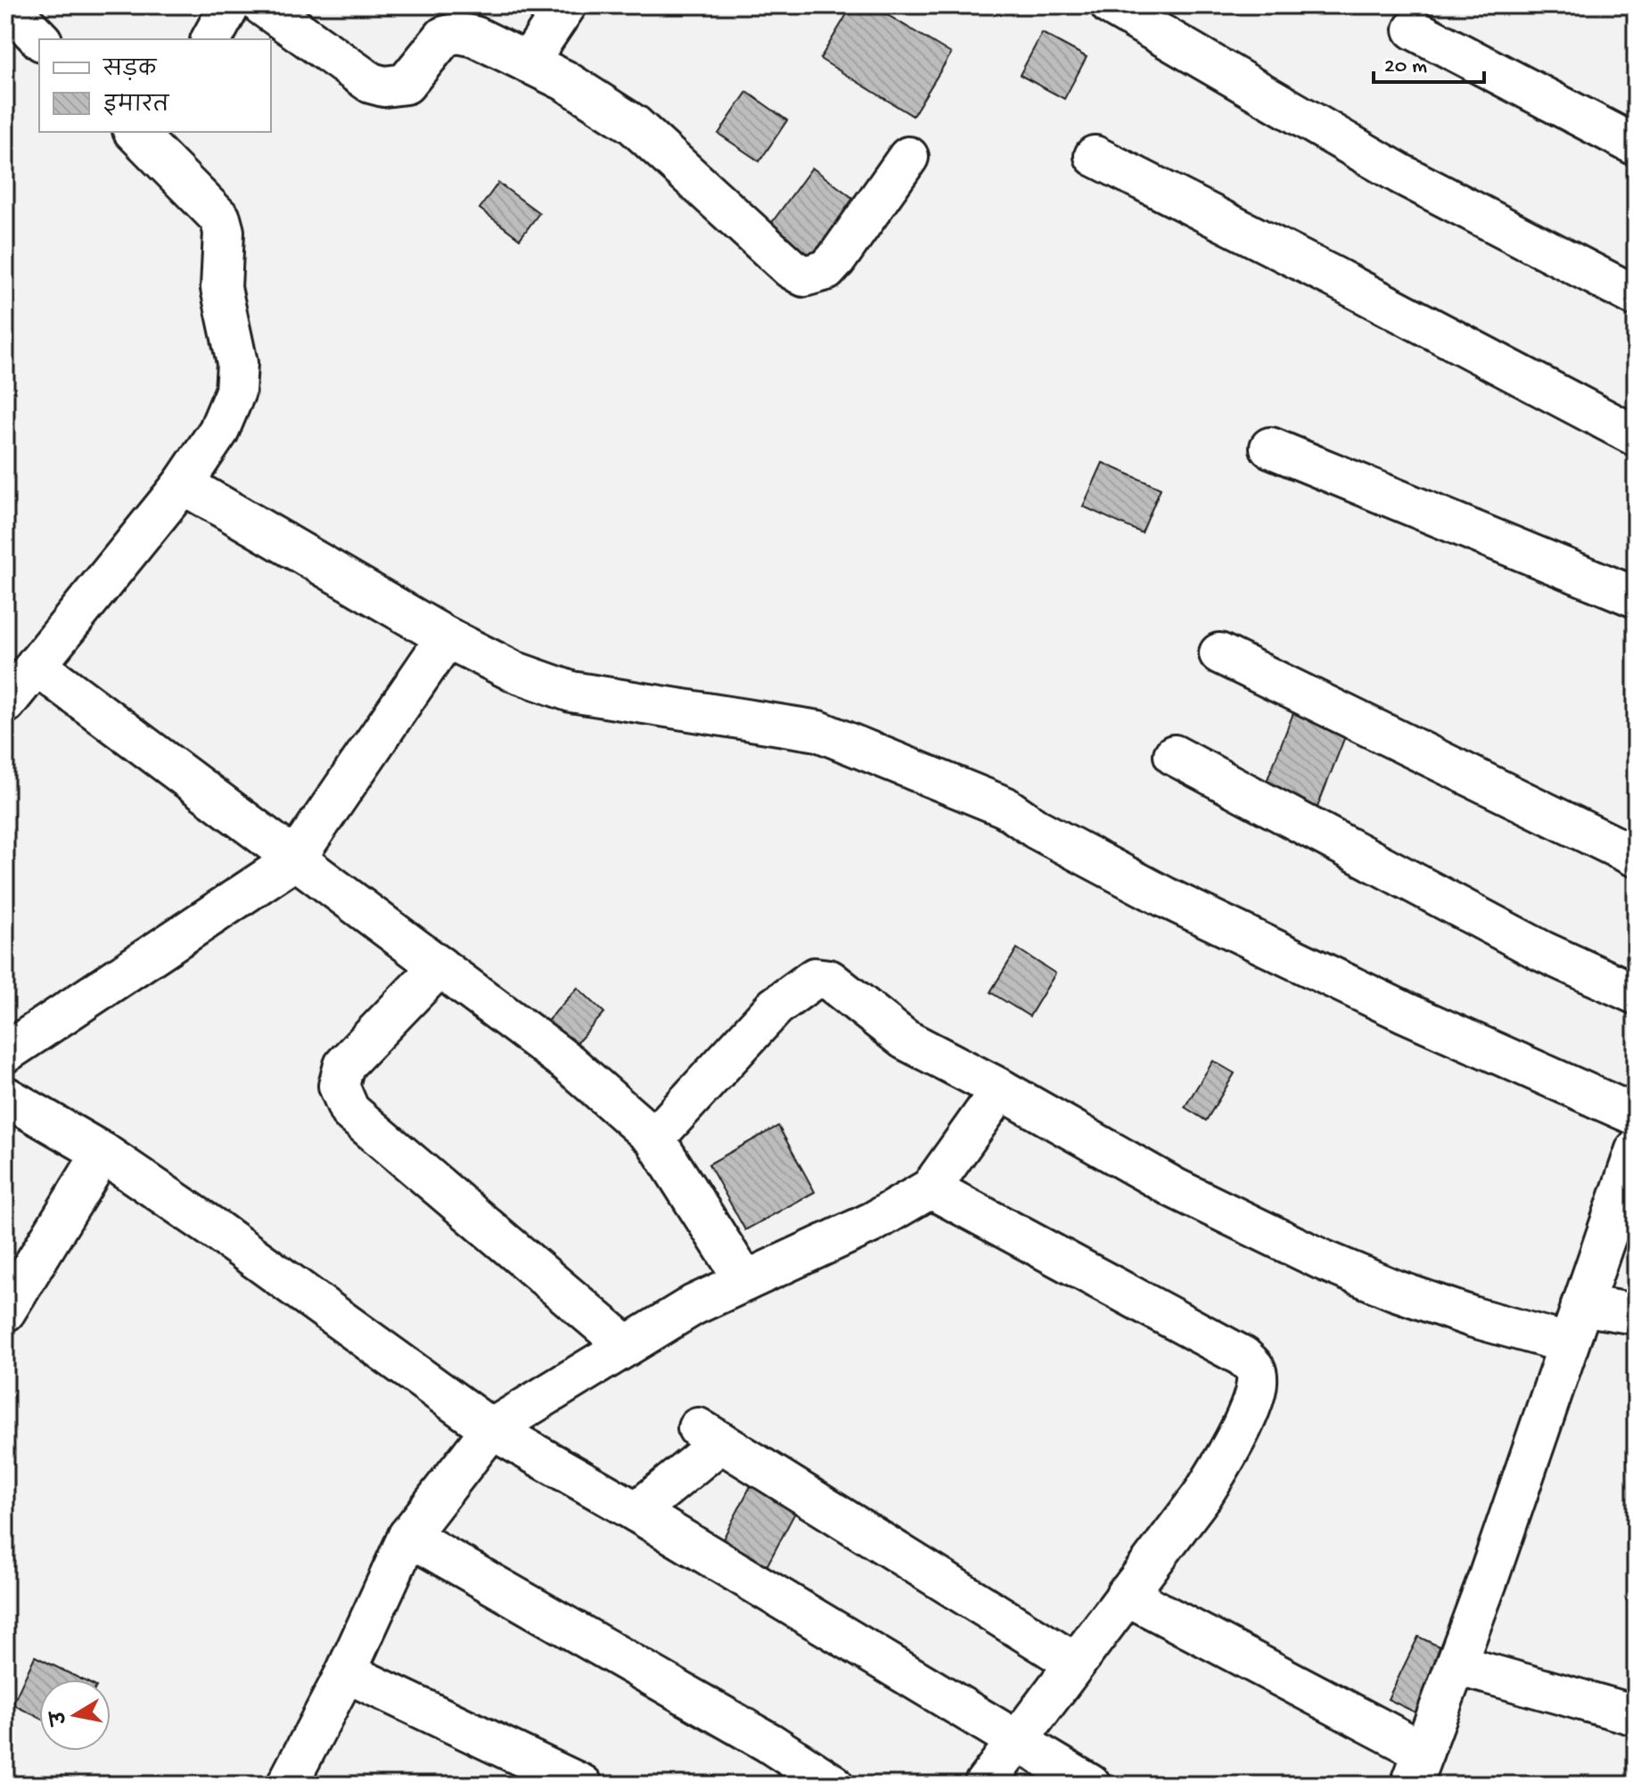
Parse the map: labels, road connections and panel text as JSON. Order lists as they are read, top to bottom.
{
  "legend": ["सड़क", "इमारत"],
  "scale_bar": "20 m",
  "north": "left"
}
